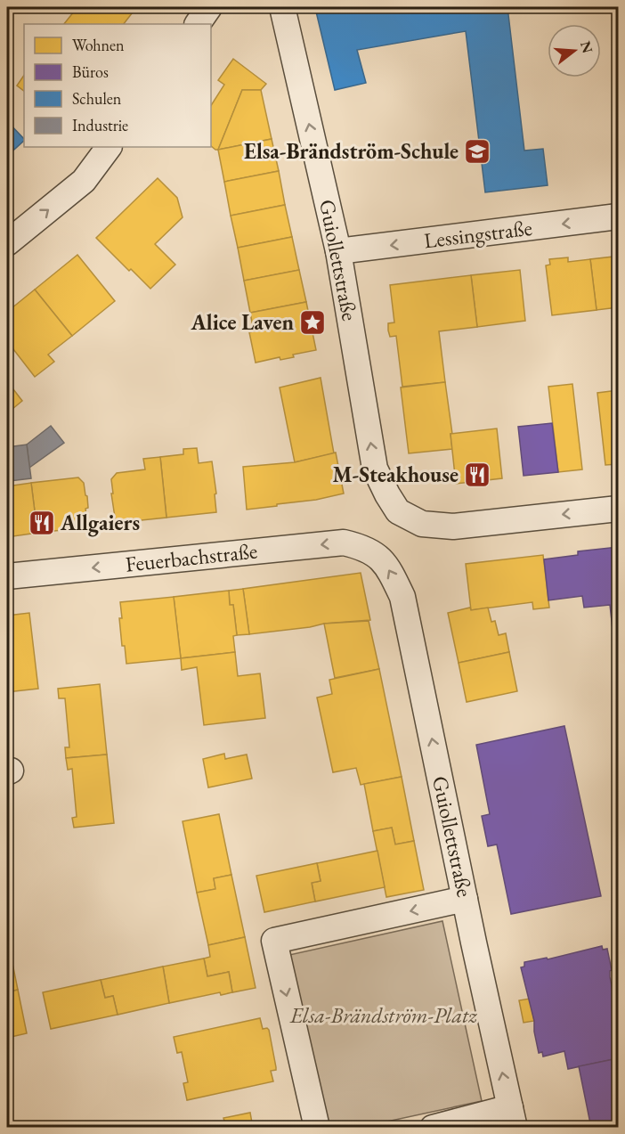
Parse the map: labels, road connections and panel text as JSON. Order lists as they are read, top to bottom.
{
  "streets": {
    "street": ["Lessingstraße", "Guiollettstraße", "Feuerbachstraße"]
  },
  "crossings": [
    ["Lessingstraße", "Guiollettstraße"],
    ["Guiollettstraße", "Feuerbachstraße"]
  ],
  "one_way": ["Lessingstraße", "Guiollettstraße", "Feuerbachstraße"],
  "parks": ["Elsa-Brändström-Platz"],
  "places": {
    "school or university": ["Elsa-Brändström-Schule"],
    "place": ["Alice Laven"],
    "restaurant": ["M-Steakhouse", "Allgaiers"]
  },
  "legend": [
    "Wohnen",
    "Büros",
    "Schulen",
    "Industrie"
  ],
  "north": "right"
}
